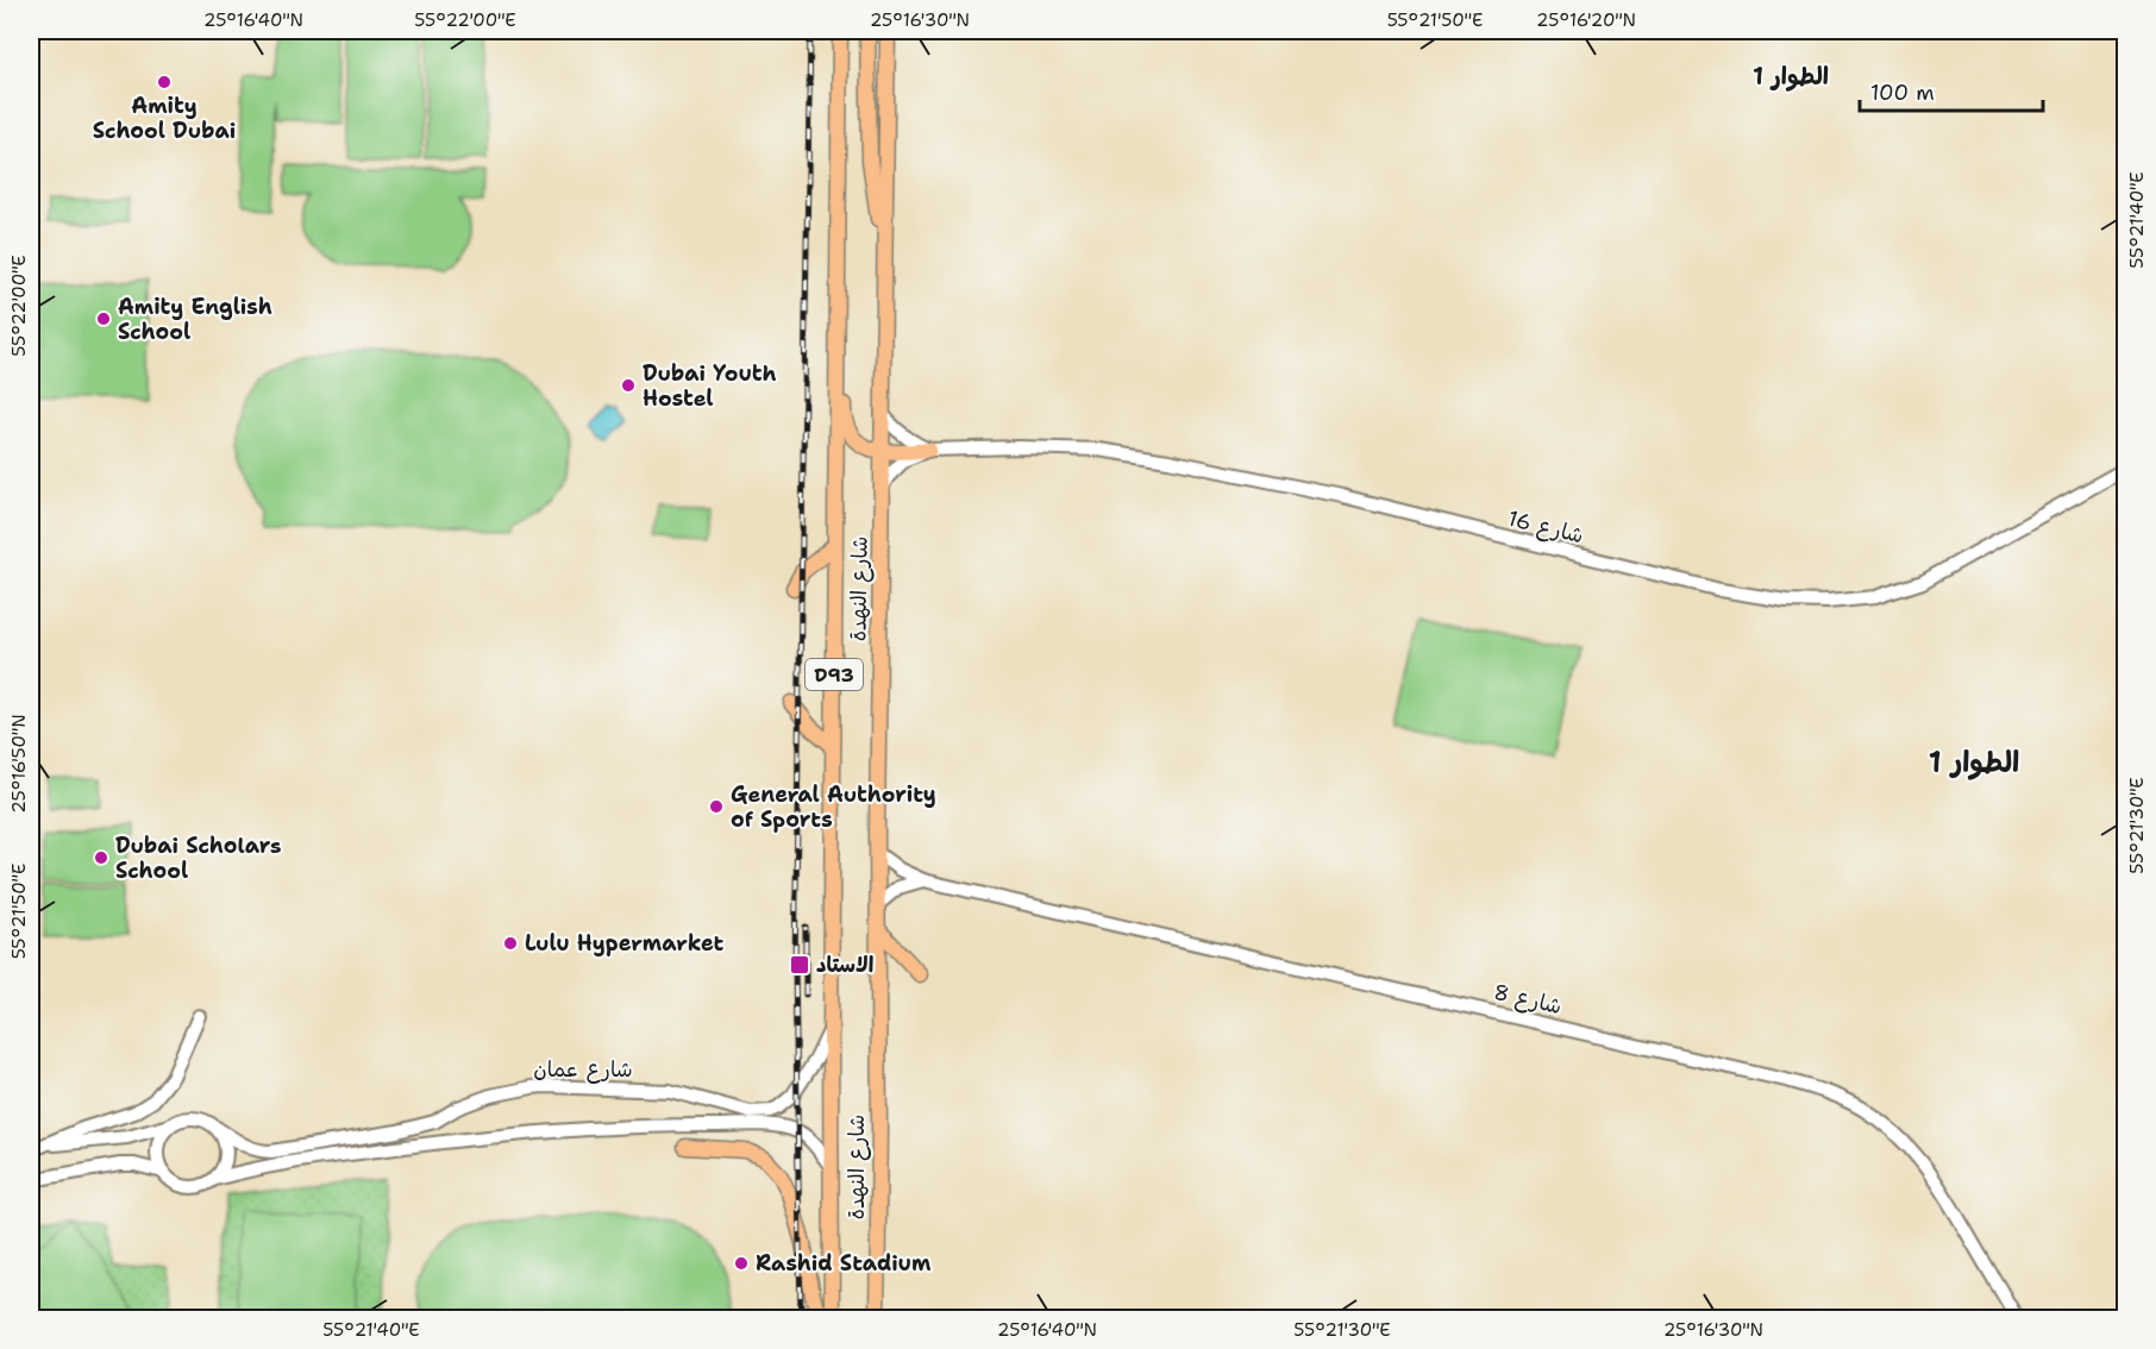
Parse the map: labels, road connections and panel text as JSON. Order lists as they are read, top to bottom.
{
  "streets": {
    "main road": ["شارع النهدة", "D93"],
    "street": ["شارع 16", "شارع 8", "شارع عمان"]
  },
  "crossings": [
    ["شارع 16", "شارع النهدة"],
    ["شارع النهدة", "شارع 8"],
    ["شارع النهدة", "شارع عمان"]
  ],
  "districts": ["الطوار 1", "الطوار 1"],
  "places": {
    "other": [
      "Amity School Dubai",
      "Amity English School",
      "Dubai Youth Hostel",
      "General Authority of Sports",
      "Dubai Scholars School",
      "Lulu Hypermarket",
      "Rashid Stadium"
    ],
    "transit": ["الاستاد"]
  },
  "scale_bar": "100 m",
  "coordinates": [
    "25°16'40\"N",
    "55°22'00\"E",
    "25°16'30\"N",
    "55°21'50\"E",
    "25°16'20\"N",
    "55°21'40\"E",
    "25°16'50\"N",
    "55°21'30\"E"
  ]
}
